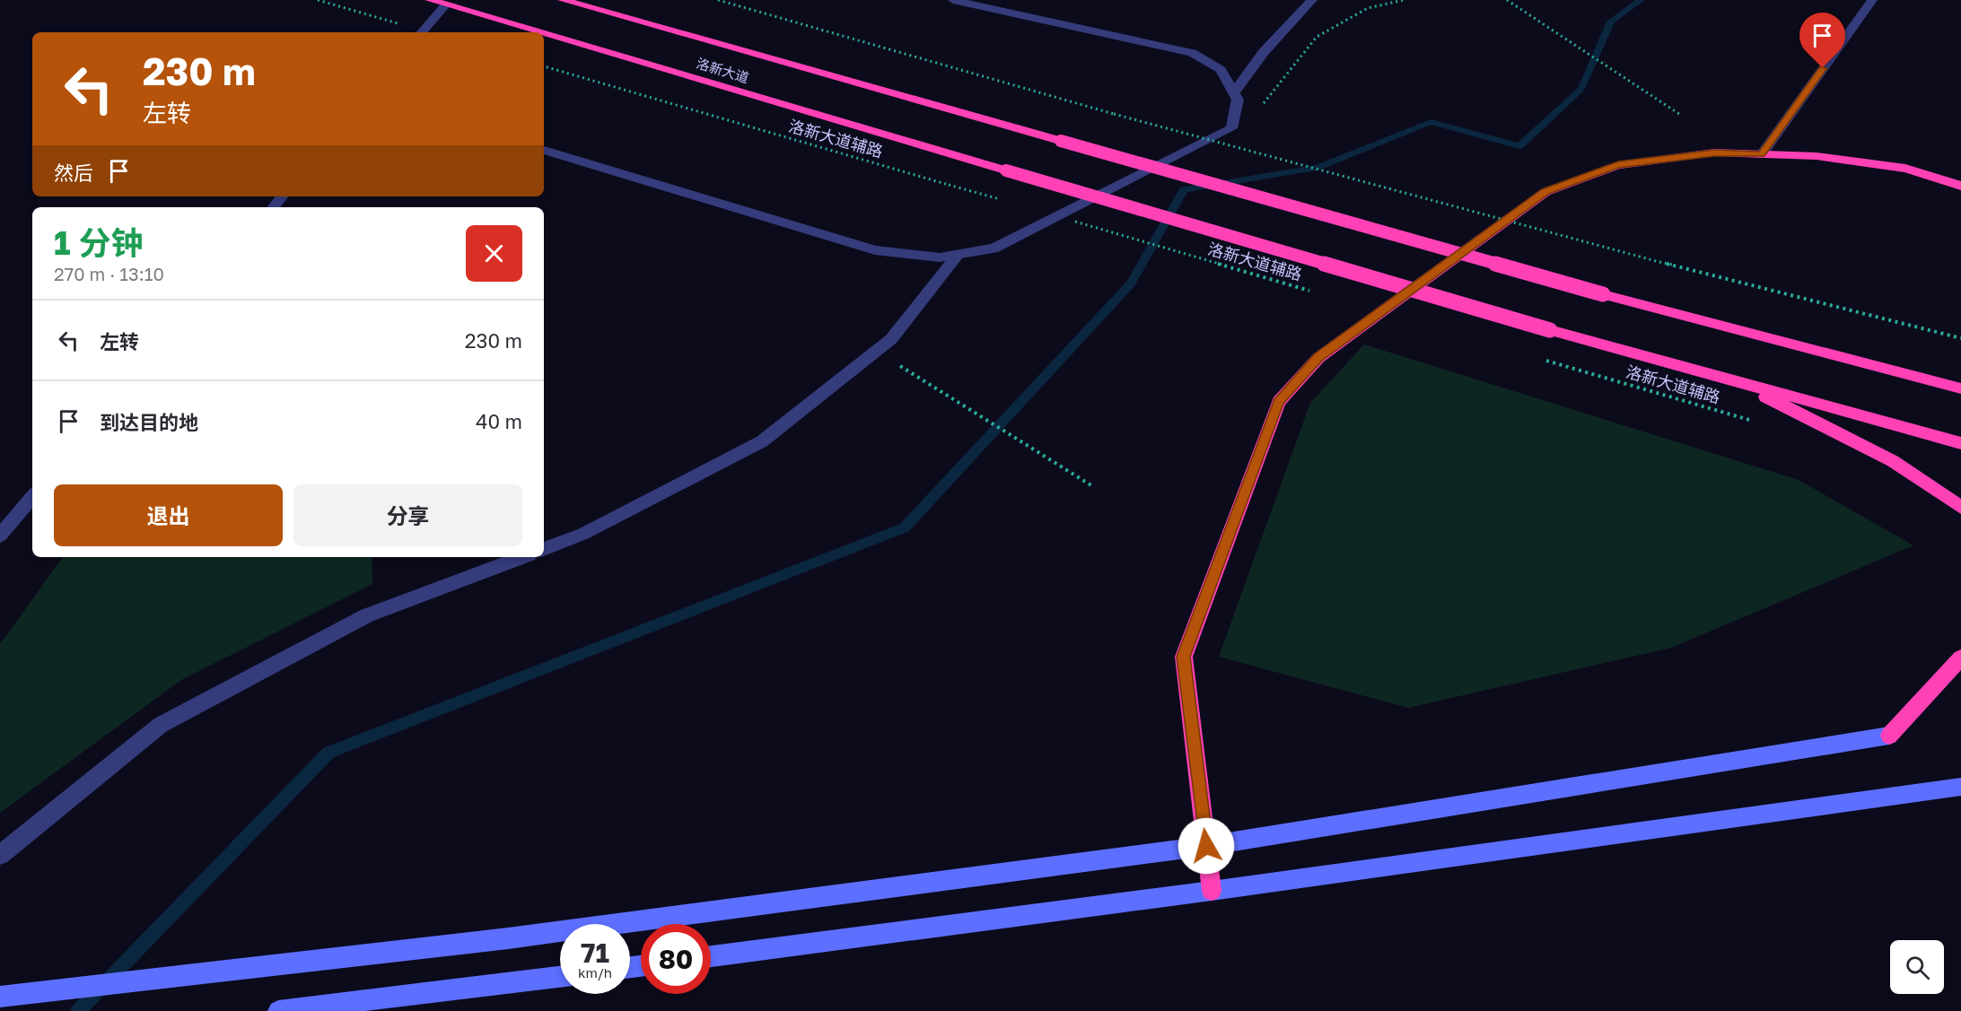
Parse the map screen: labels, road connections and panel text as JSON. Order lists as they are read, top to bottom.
{
  "streets": {
    "highway": ["洛新大道"],
    "path": ["洛新大道辅路"]
  },
  "page": {
    "turn": ["230 m", "左转"],
    "then": "然后",
    "heading": ["1 分钟", "270 m · 13:10"],
    "list": [
      {
        "name": "左转",
        "value": "230 m"
      },
      {
        "name": "到达目的地",
        "value": "40 m"
      }
    ],
    "buttons": ["退出", "分享"],
    "speed": "71 km/h",
    "limit": "80"
  }
}
